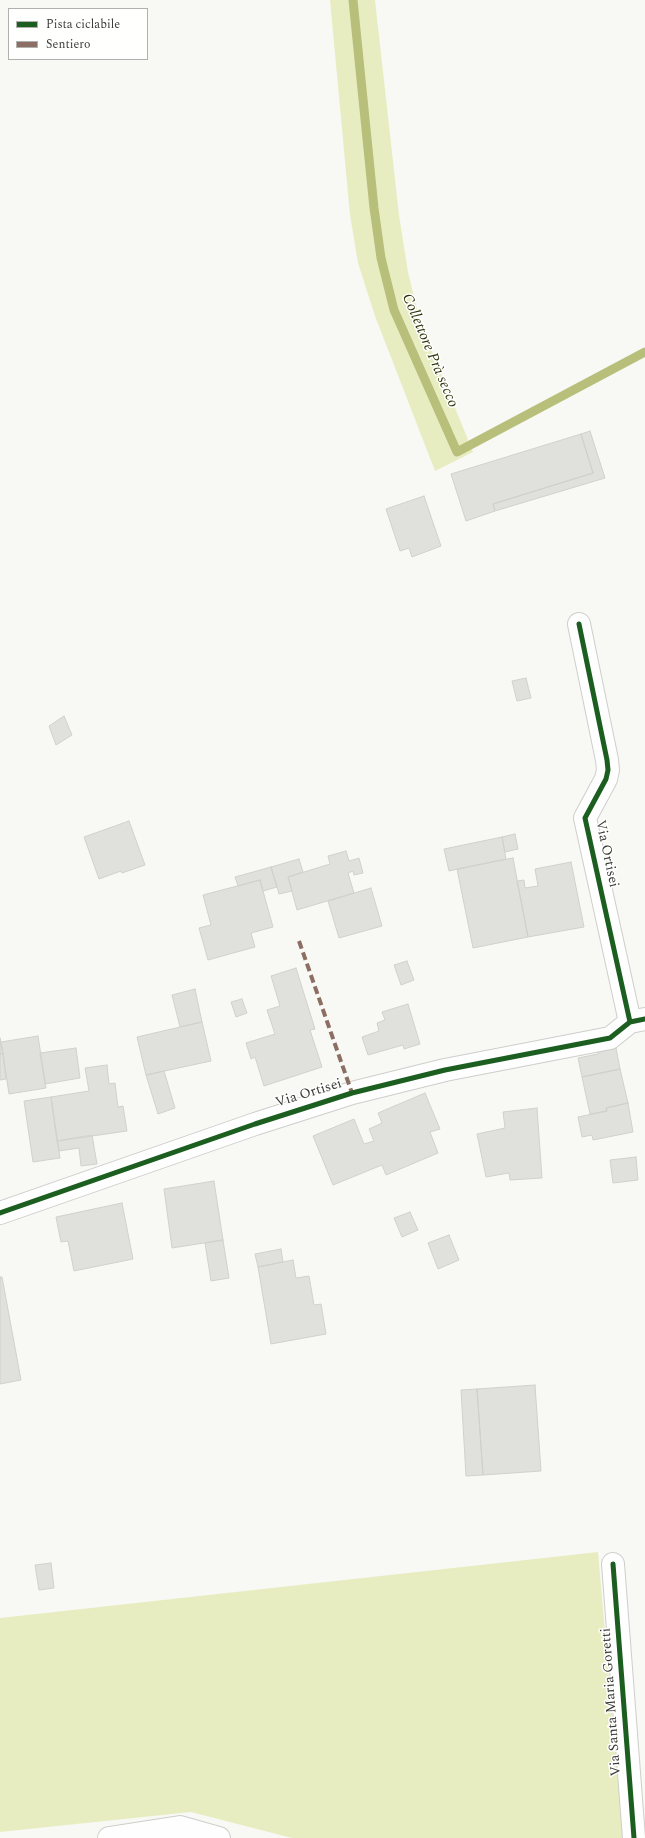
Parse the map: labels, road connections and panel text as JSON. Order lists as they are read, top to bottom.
{
  "streets": {
    "street": ["Via Ortisei", "Via Santa Maria Goretti"]
  },
  "water": ["Collettore Prà secco"],
  "legend": ["Pista ciclabile", "Sentiero"]
}
